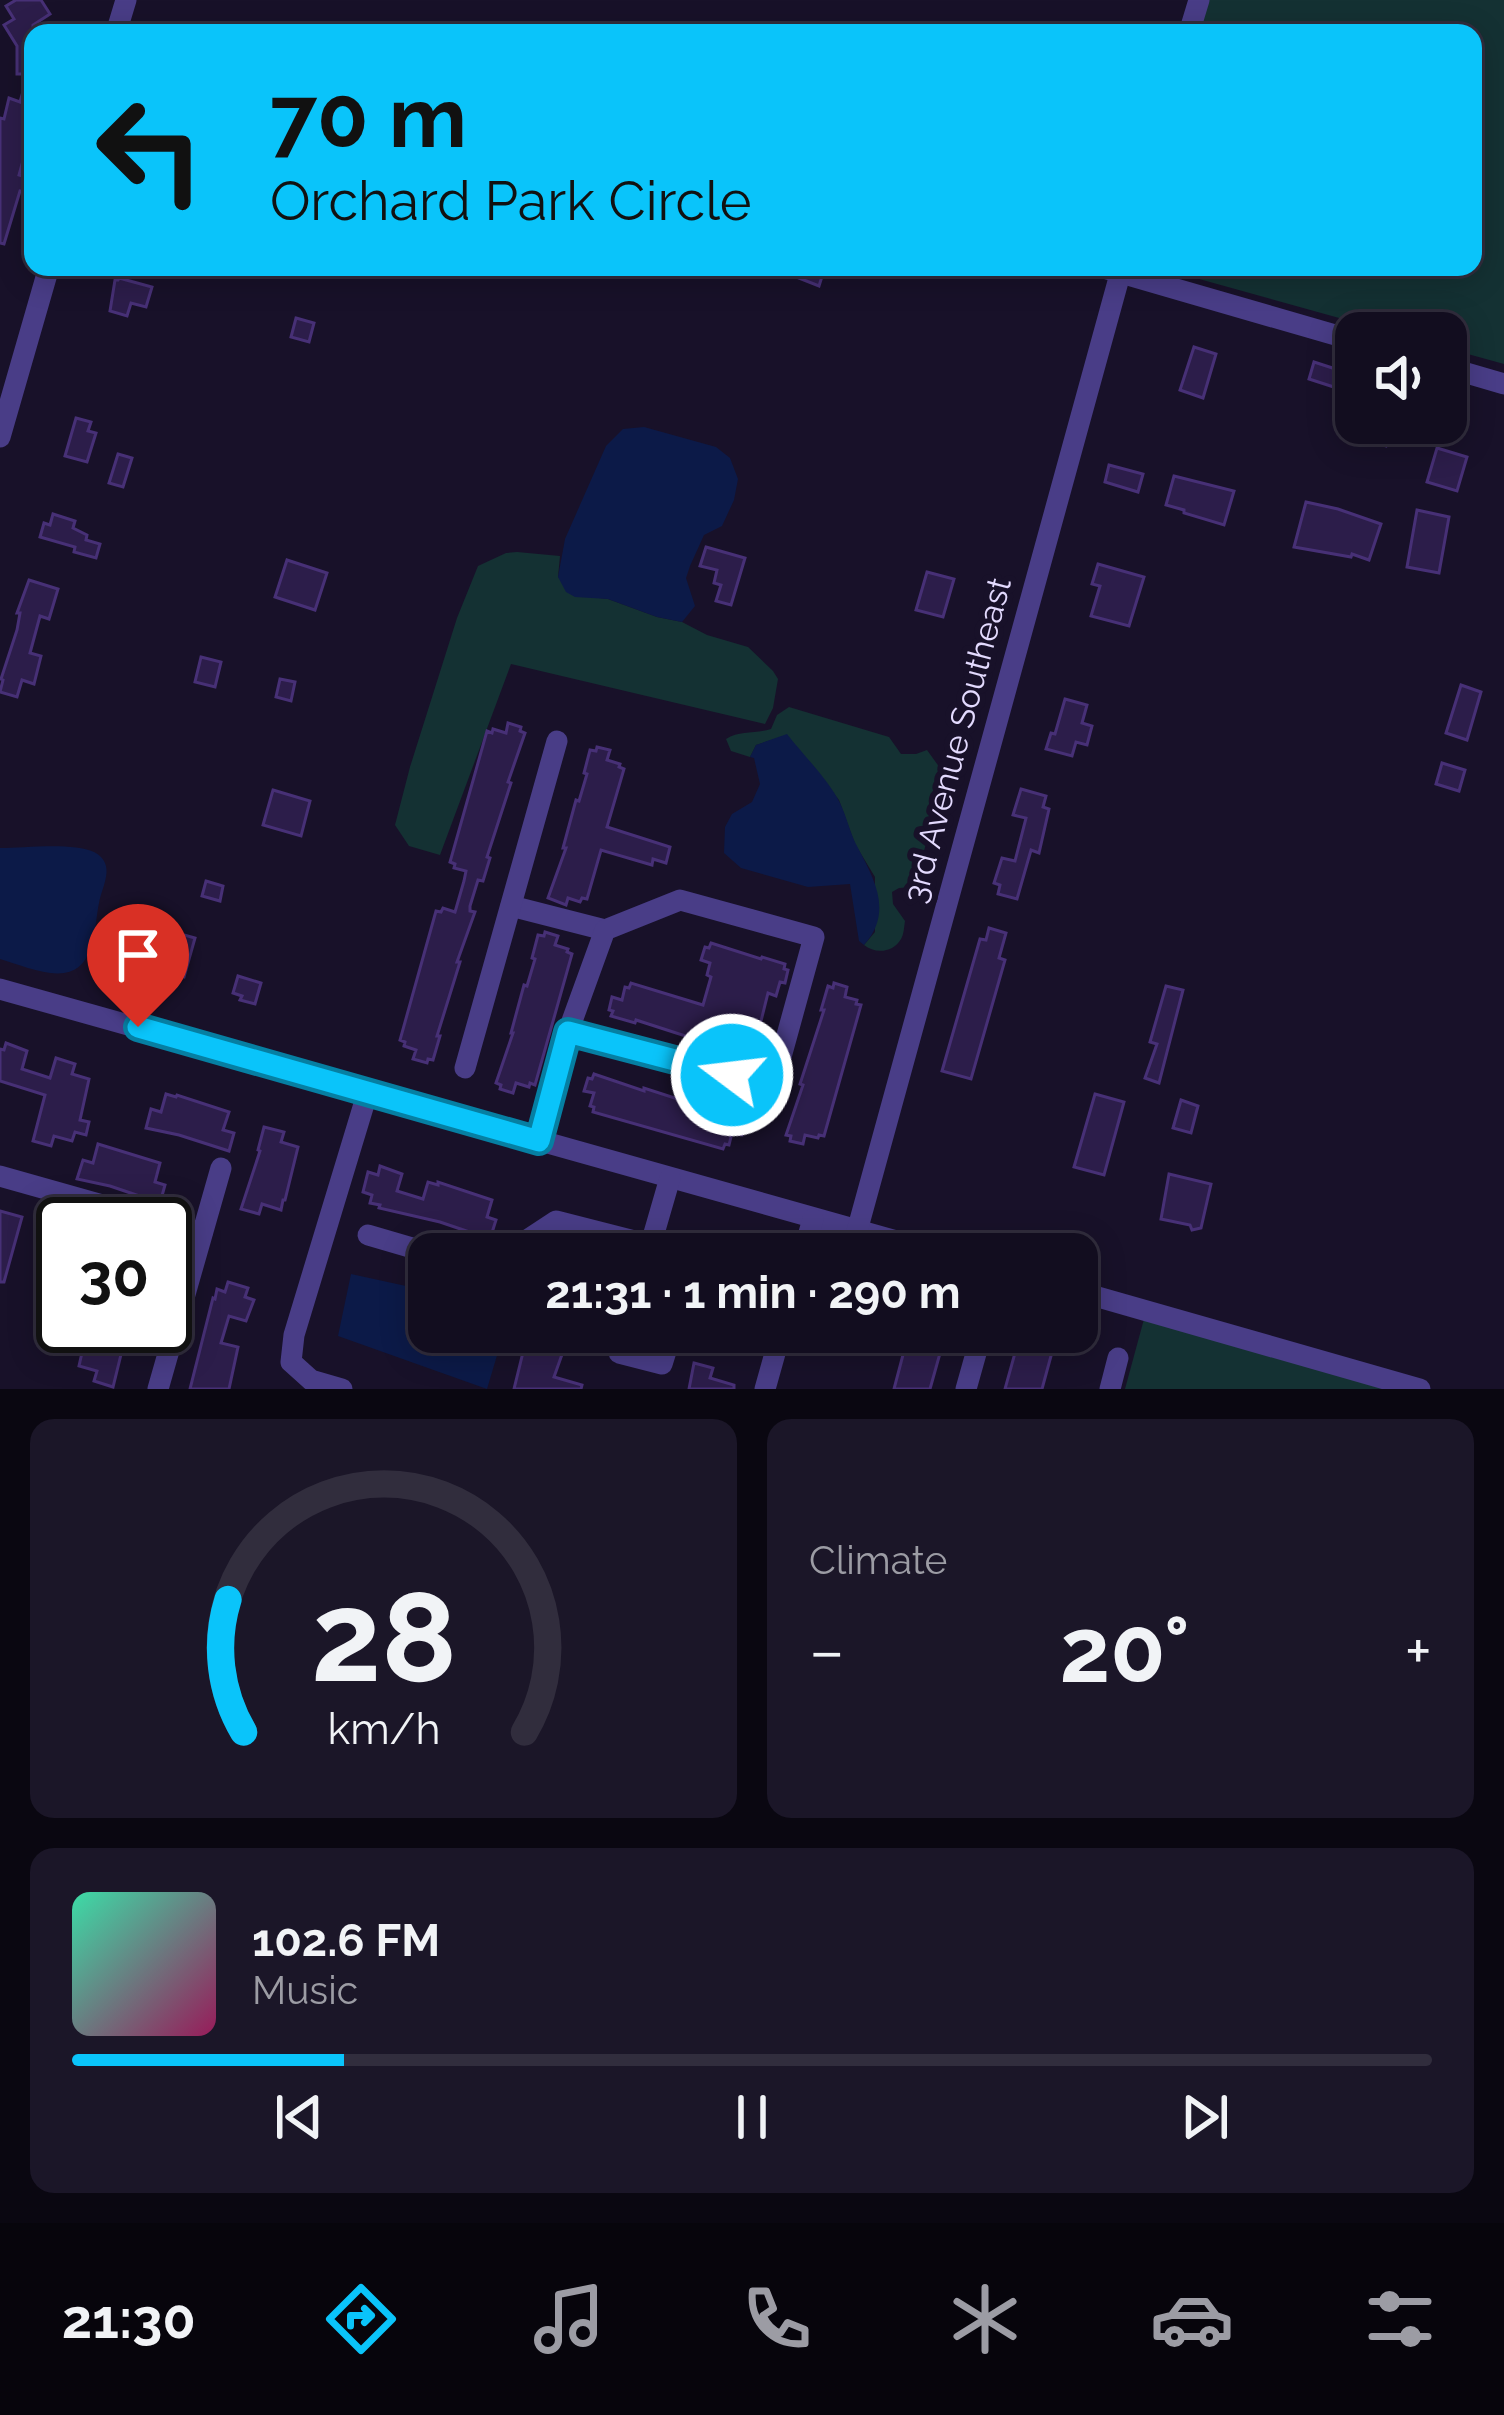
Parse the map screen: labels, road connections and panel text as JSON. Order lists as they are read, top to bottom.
{
  "streets": {
    "street": ["3rd Avenue Southeast"]
  },
  "page": {
    "turn": ["70 m", "Orchard Park Circle"],
    "limit": "30",
    "trip": "21:31 · 1 min · 290 m",
    "tile": "Climate",
    "heat": ["−", "20°", "+"],
    "song": ["102.6 FM", "Music"],
    "tabs": "21:30",
    "gauge": ["28", "km/h"]
  }
}
